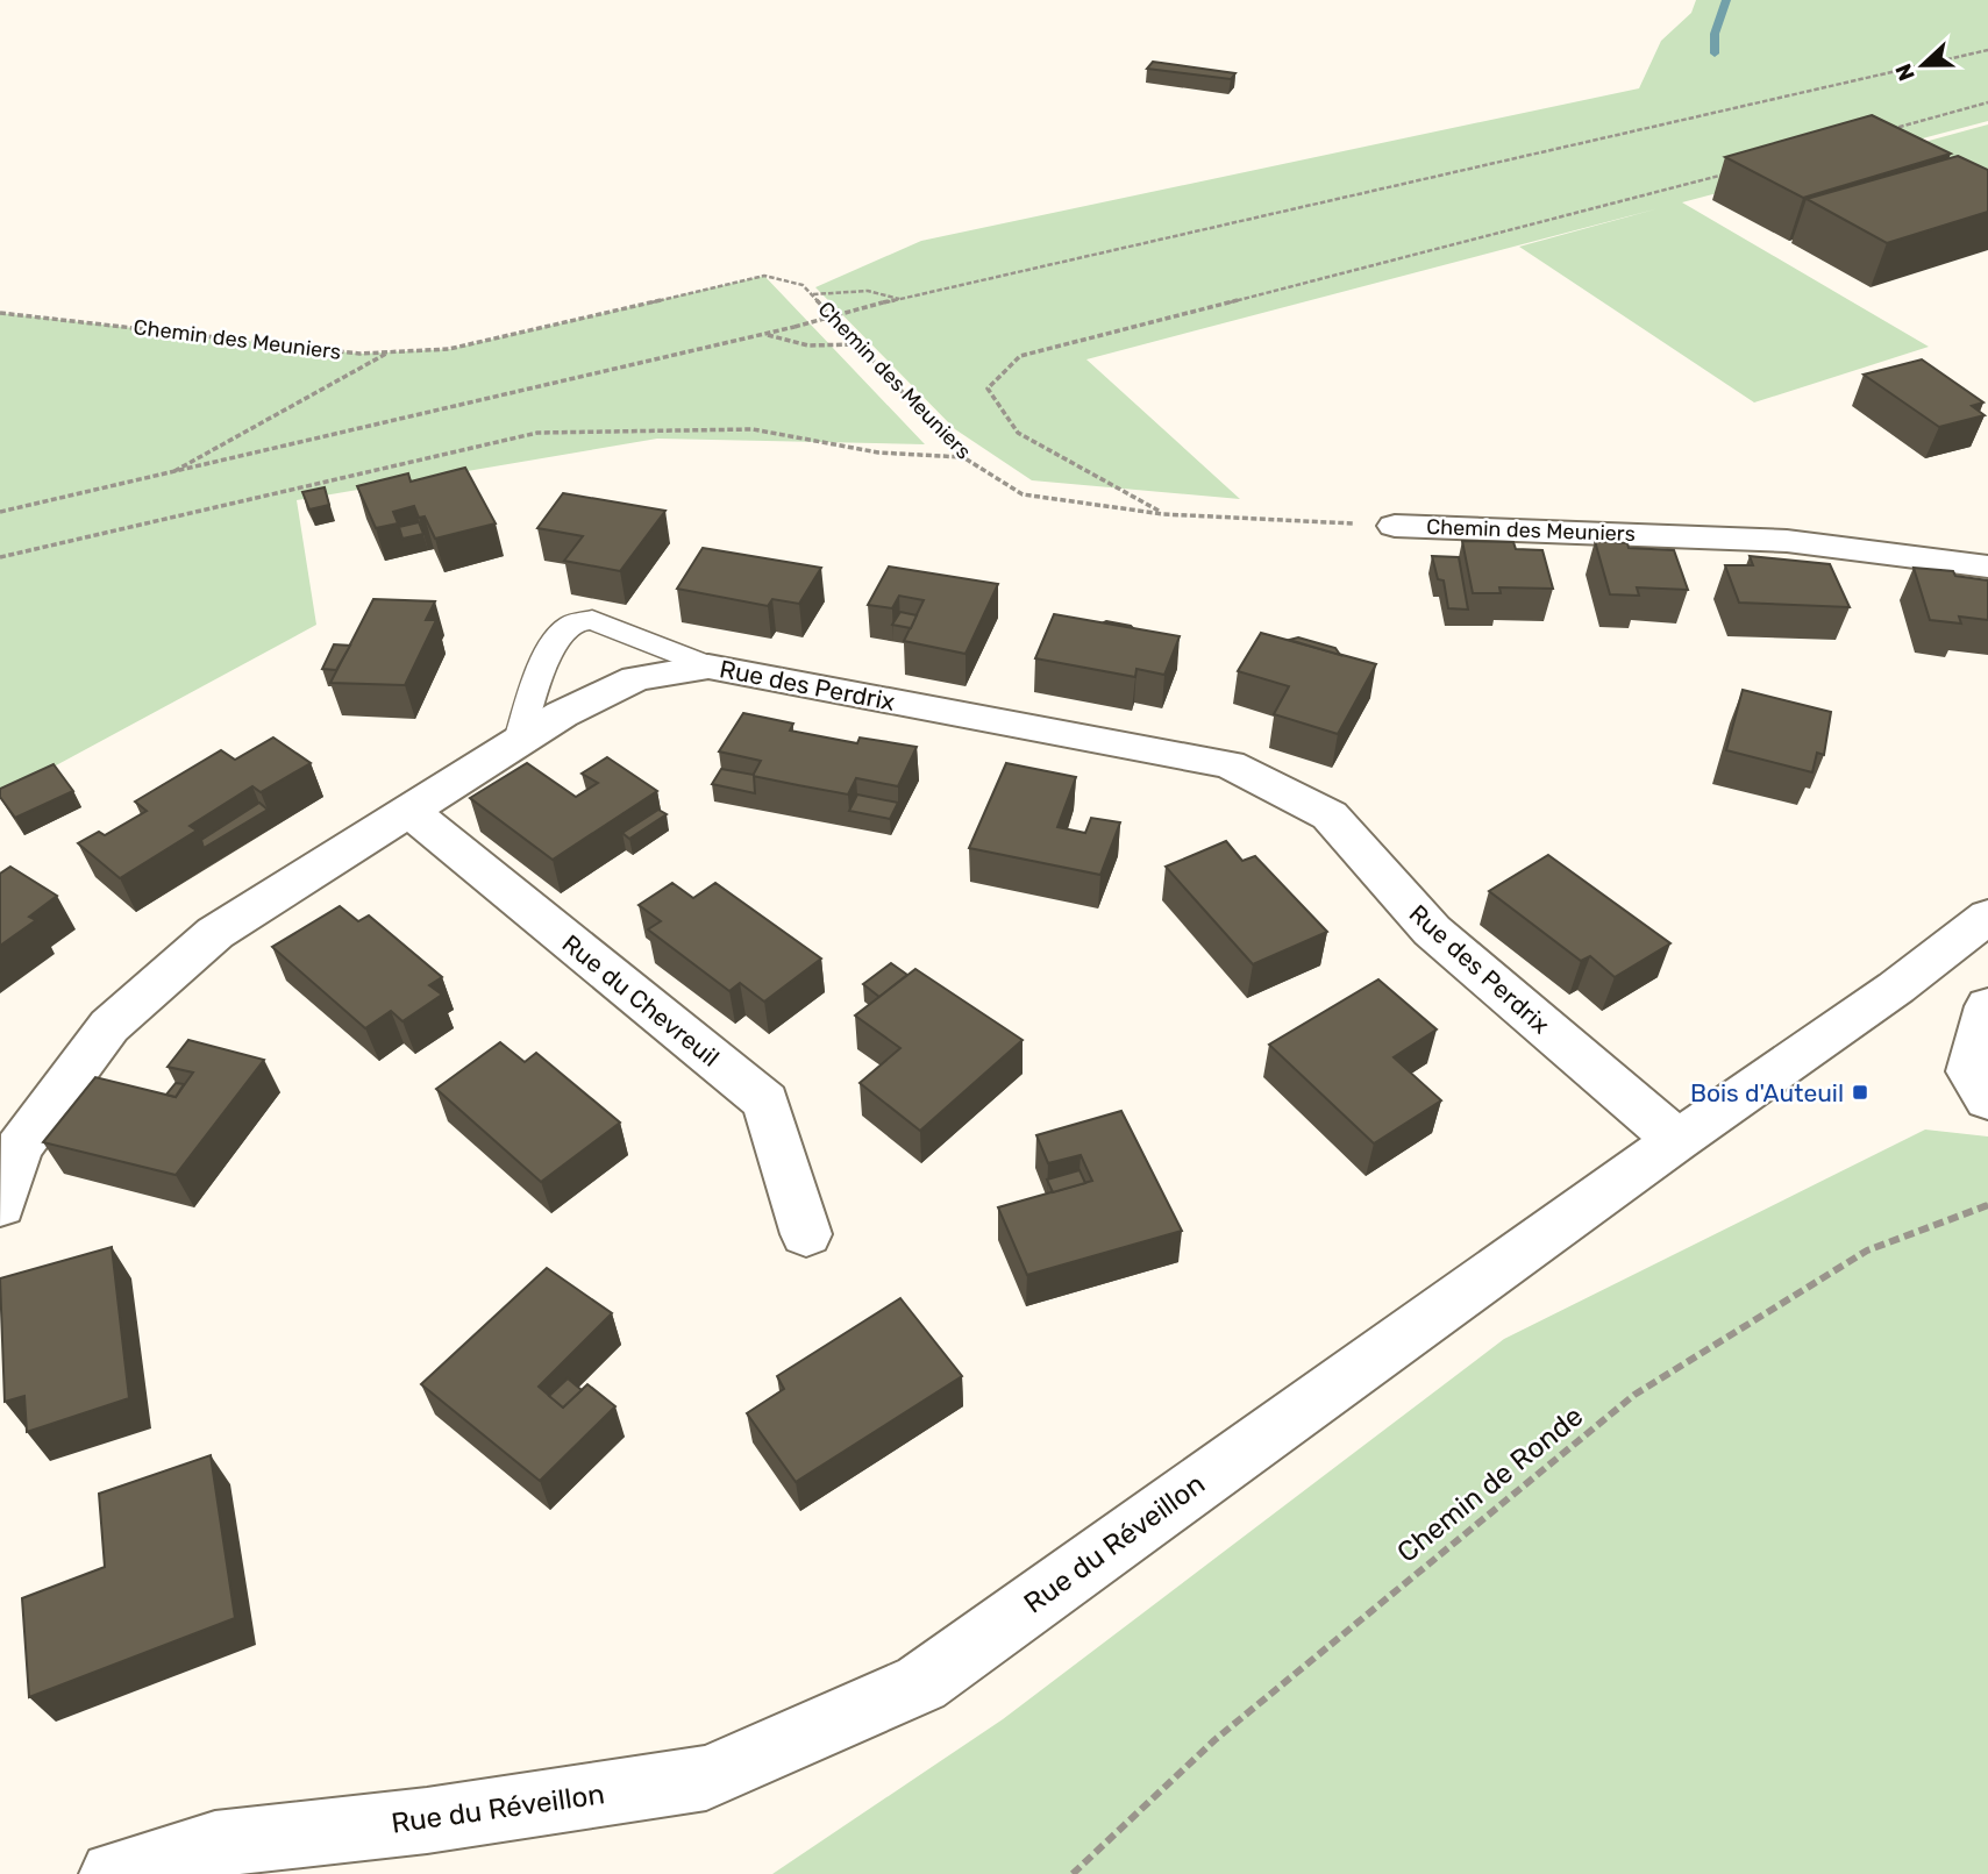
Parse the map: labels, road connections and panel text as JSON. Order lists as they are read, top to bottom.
{
  "streets": {
    "street": [
      "Chemin des Meuniers",
      "Rue des Perdrix",
      "Rue du Chevreuil",
      "Rue du Réveillon"
    ],
    "path": ["Chemin de Ronde"]
  },
  "crossings": [
    ["Rue des Perdrix", "Rue du Chevreuil"],
    ["Rue des Perdrix", "Rue du Réveillon"]
  ],
  "places": {
    "transit": ["Bois d'Auteuil"]
  },
  "north": "left"
}
